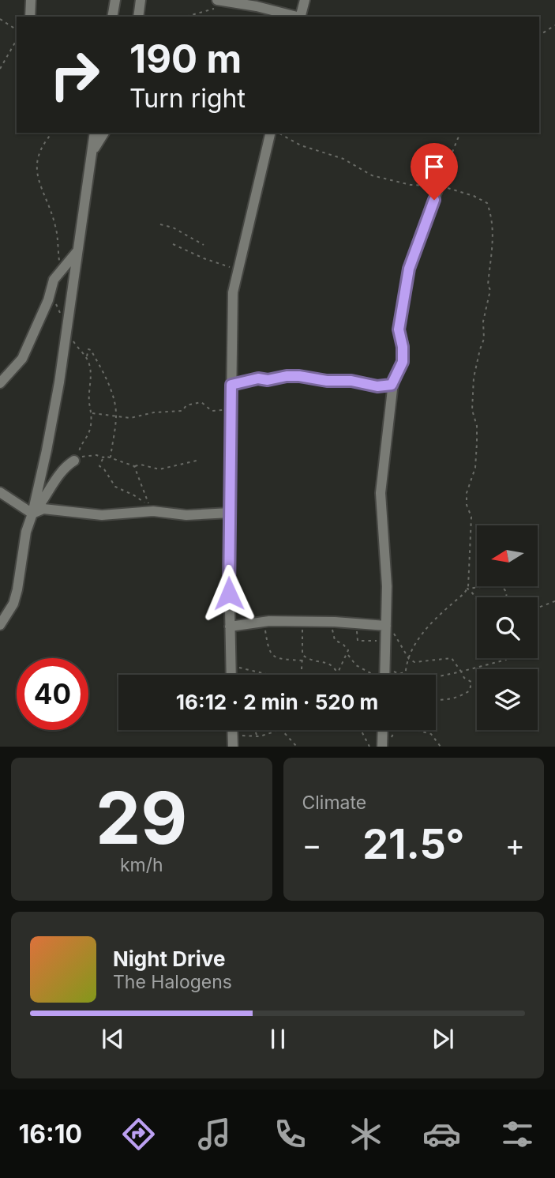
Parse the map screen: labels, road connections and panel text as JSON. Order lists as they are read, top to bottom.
{
  "north": "left",
  "page": {
    "turn": ["190 m", "Turn right"],
    "limit": "40",
    "trip": "16:12 · 2 min · 520 m",
    "tile": [
      ["29", "km/h"],
      "Climate"
    ],
    "heat": ["−", "21.5°", "+"],
    "song": ["Night Drive", "The Halogens"],
    "tabs": "16:10"
  }
}
